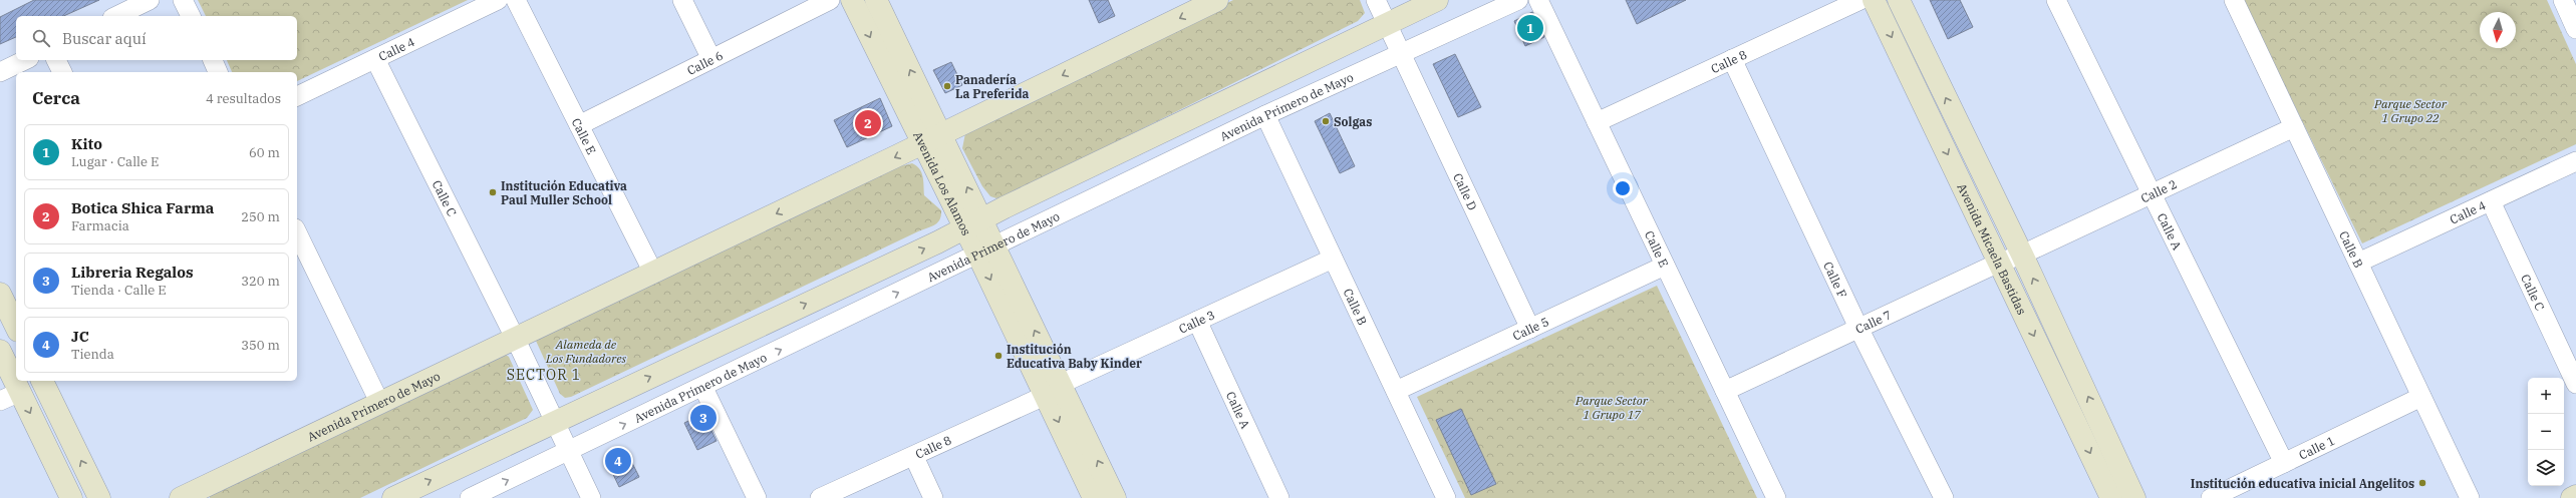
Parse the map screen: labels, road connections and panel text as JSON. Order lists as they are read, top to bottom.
{
  "streets": {
    "main road": ["Avenida Primero de Mayo", "Avenida Los Alamos", "Avenida Micaela Bastidas"],
    "street": [
      "Calle 4",
      "Calle 8",
      "Calle 6",
      "Calle E",
      "Calle 2",
      "Calle D",
      "Calle C",
      "Calle A",
      "Calle B",
      "Calle F",
      "Calle 3",
      "Calle 7",
      "Calle 5",
      "Calle 1"
    ]
  },
  "crossings": [
    ["Calle 4", "Calle C"],
    ["Calle 4", "Calle B"],
    ["Calle 8", "Calle E"],
    ["Calle 8", "Avenida Los Alamos"],
    ["Calle 8", "Calle F"],
    ["Calle 8", "Calle 3"],
    ["Calle 6", "Calle E"],
    ["Avenida Primero de Mayo", "Calle E"],
    ["Avenida Primero de Mayo", "Avenida Los Alamos"],
    ["Avenida Primero de Mayo", "Calle D"],
    ["Avenida Primero de Mayo", "Calle C"],
    ["Avenida Primero de Mayo", "Calle B"],
    ["Calle E", "Calle 7"],
    ["Calle E", "Calle 5"],
    ["Avenida Los Alamos", "Calle 3"],
    ["Calle 2", "Calle A"],
    ["Calle 2", "Avenida Micaela Bastidas"],
    ["Calle 2", "Calle B"],
    ["Calle 2", "Calle 7"],
    ["Calle D", "Calle 5"],
    ["Calle A", "Calle 3"],
    ["Calle A", "Calle 1"],
    ["Avenida Micaela Bastidas", "Calle 7"],
    ["Calle B", "Calle 3"],
    ["Calle B", "Calle 5"],
    ["Calle B", "Calle 1"],
    ["Calle F", "Calle 7"]
  ],
  "districts": ["SECTOR 1"],
  "parks": ["Parque Sector 1 Grupo 22", "Alameda de Los Fundadores", "Parque Sector 1 Grupo 17"],
  "places": [
    "Panadería La Preferida",
    "Solgas",
    "Institución Educativa Paul Muller School",
    "Institución Educativa Baby Kinder",
    "Institución educativa inicial Angelitos"
  ],
  "north": "bottom",
  "page": {
    "pins": [
      "1",
      "2",
      "3",
      "4"
    ],
    "search": "Buscar aquí",
    "heading": ["Cerca", "4 resultados"],
    "list": [
      {
        "mark": "1",
        "name": "Kito",
        "note": "Lugar · Calle E",
        "value": "60 m"
      },
      {
        "mark": "2",
        "name": "Botica Shica Farma",
        "note": "Farmacia",
        "value": "250 m"
      },
      {
        "mark": "3",
        "name": "Libreria Regalos",
        "note": "Tienda · Calle E",
        "value": "320 m"
      },
      {
        "mark": "4",
        "name": "JC",
        "note": "Tienda",
        "value": "350 m"
      }
    ],
    "map_buttons": ["+", "−"]
  }
}
